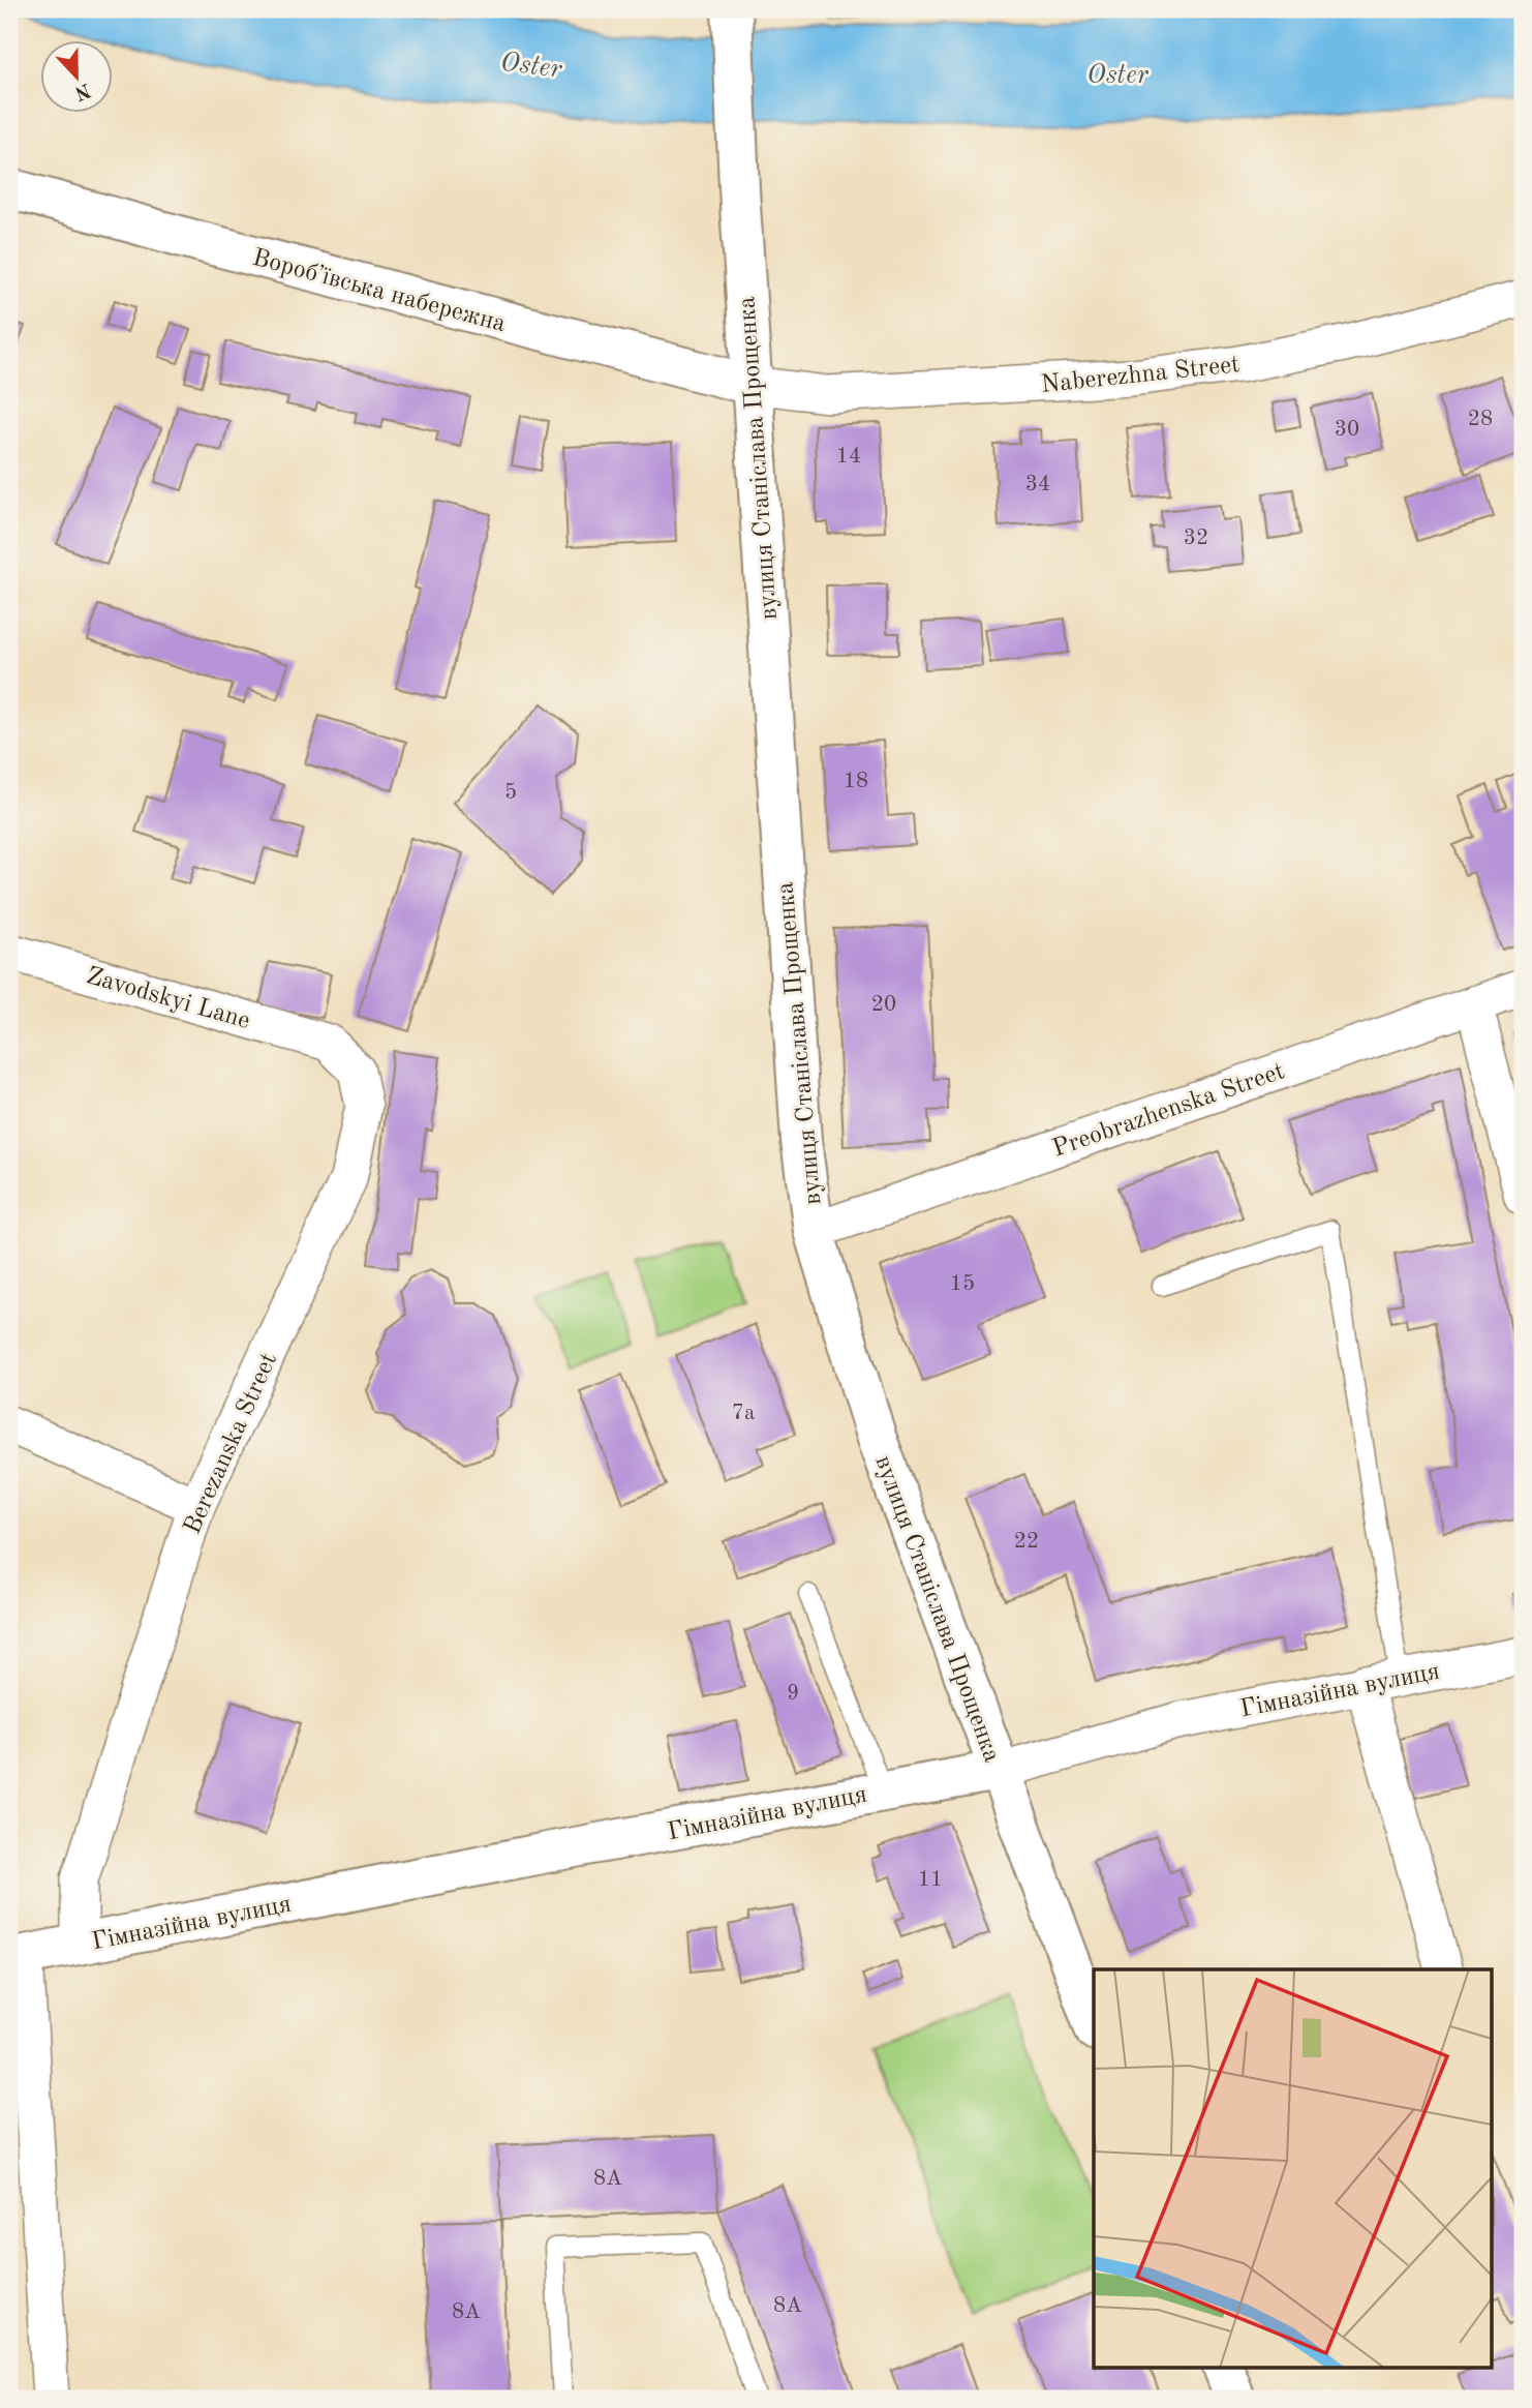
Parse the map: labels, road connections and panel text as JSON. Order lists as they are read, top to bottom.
{
  "streets": {
    "main road": ["Воробʼївська набережна", "вулиця Станіслава Прощенка", "Гімназійна вулиця"],
    "street": [
      "Naberezhna Street",
      "Zavodskyi Lane",
      "Preobrazhenska Street",
      "Berezanska Street"
    ]
  },
  "crossings": [
    ["Воробʼївська набережна", "Naberezhna Street"],
    ["Воробʼївська набережна", "вулиця Станіслава Прощенка"],
    ["Naberezhna Street", "вулиця Станіслава Прощенка"],
    ["вулиця Станіслава Прощенка", "Preobrazhenska Street"],
    ["вулиця Станіслава Прощенка", "Гімназійна вулиця"],
    ["Zavodskyi Lane", "Berezanska Street"],
    ["Berezanska Street", "Гімназійна вулиця"]
  ],
  "water": ["Oster"],
  "house_numbers": [
    "28",
    "30",
    "14",
    "34",
    "32",
    "18",
    "5",
    "20",
    "15",
    "7а",
    "22",
    "9",
    "11",
    "8А",
    "8А",
    "8А"
  ],
  "north": "bottom"
}
